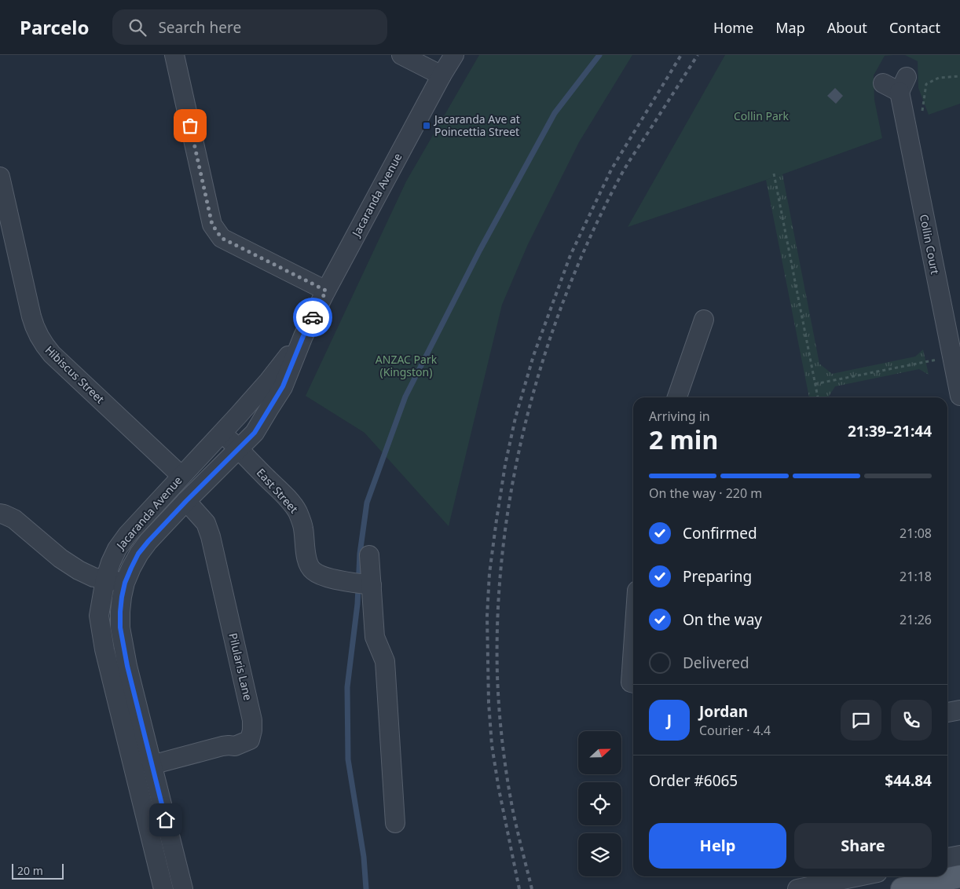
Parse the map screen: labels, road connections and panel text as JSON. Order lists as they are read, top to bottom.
{
  "streets": {
    "street": [
      "Jacaranda Avenue",
      "Collin Court",
      "Hibiscus Street",
      "East Street",
      "Pilularis Lane"
    ]
  },
  "crossings": [
    ["Jacaranda Avenue", "Hibiscus Street"],
    ["Jacaranda Avenue", "East Street"],
    ["Jacaranda Avenue", "Pilularis Lane"]
  ],
  "parks": ["Collin Park", "ANZAC Park (Kingston)"],
  "places": {
    "transit": ["Jacaranda Ave at Poincettia Street"]
  },
  "scale_bar": "20 m",
  "north": "right",
  "page": {
    "header": "Parcelo",
    "search": "Search here",
    "nav": [
      "Home",
      "Map",
      "About",
      "Contact"
    ],
    "heading": ["2 min", "Arriving in", "21:39–21:44"],
    "panel": [
      "Jordan",
      "Courier · 4.4",
      "Order #6065",
      "$44.84"
    ],
    "bar": "On the way · 220 m",
    "list": [
      ["Confirmed", "21:08"],
      ["Preparing", "21:18"],
      ["On the way", "21:26"],
      "Delivered"
    ],
    "round": "J",
    "buttons": ["Help", "Share"],
    "scale": "20 m"
  }
}
